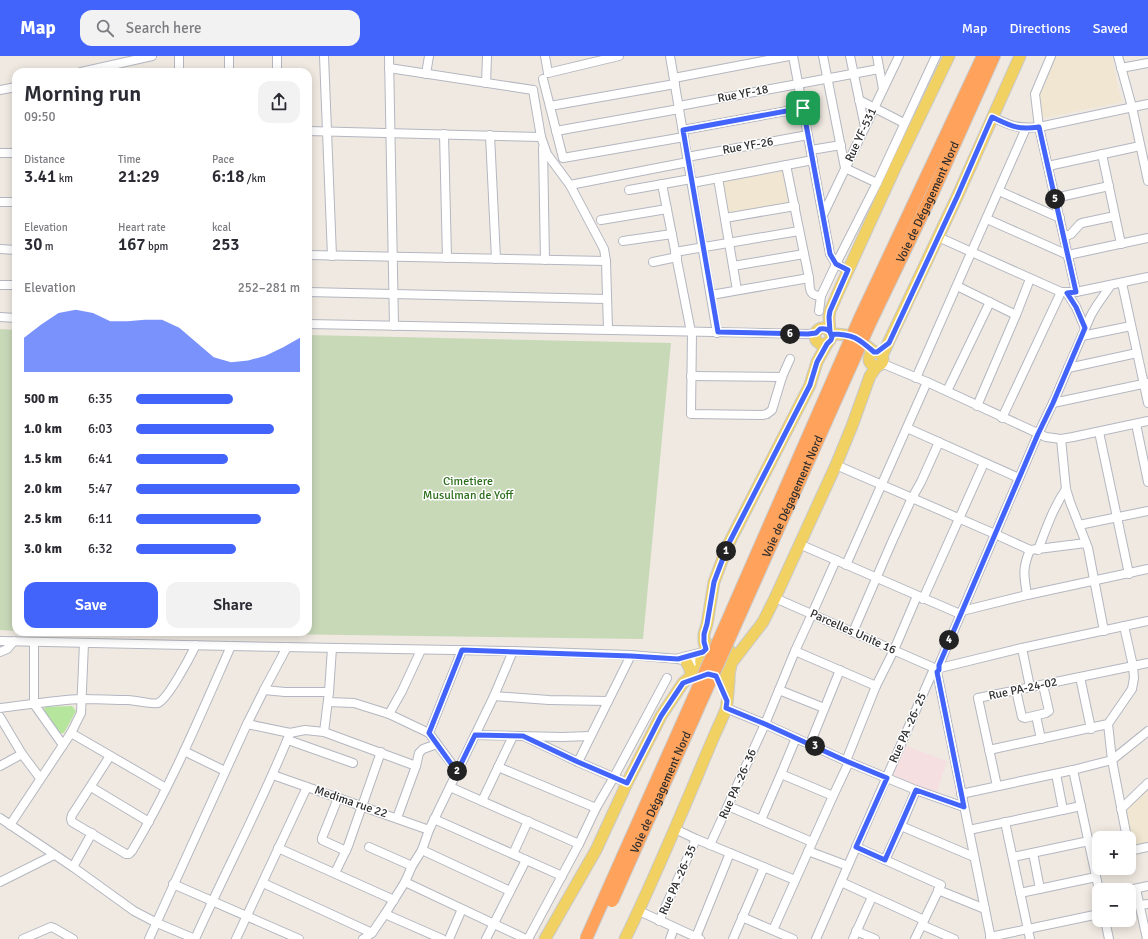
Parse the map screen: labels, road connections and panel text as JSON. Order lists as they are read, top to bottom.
{
  "streets": {
    "highway": ["Voie de Dégagement Nord"],
    "street": [
      "Rue YF-18",
      "Rue YF-531",
      "Rue YF-26",
      "Parcelles Unite 16",
      "Rue PA-24-02",
      "Rue PA -26- 25",
      "Rue PA -26- 36",
      "Medima rue 22",
      "Rue PA -26- 35"
    ]
  },
  "crossings": [
    ["Parcelles Unite 16", "Rue PA -26- 25"],
    ["Parcelles Unite 16", "Rue PA -26- 36"]
  ],
  "parks": ["Cimetiere Musulman de Yoff"],
  "page": {
    "header": "Map",
    "search": "Search here",
    "nav": ["Map", "Directions", "Saved"],
    "heading": ["Morning run", "09:50"],
    "stats": [
      ["Distance", "3.41 km"],
      ["Time", "21:29"],
      ["Pace", "6:18 /km"],
      ["Elevation", "30 m"],
      ["Heart rate", "167 bpm"],
      ["kcal", "253"]
    ],
    "pins": [
      "5",
      "6",
      "1",
      "4",
      "3",
      "2"
    ],
    "chart": ["Elevation", "252–281 m"],
    "list": [
      {
        "name": "500 m",
        "note": "6:35"
      },
      {
        "name": "1.0 km",
        "note": "6:03"
      },
      {
        "name": "1.5 km",
        "note": "6:41"
      },
      {
        "name": "2.0 km",
        "note": "5:47"
      },
      {
        "name": "2.5 km",
        "note": "6:11"
      },
      {
        "name": "3.0 km",
        "note": "6:32"
      }
    ],
    "buttons": ["Save", "Share"],
    "map_buttons": ["+", "−"]
  }
}
